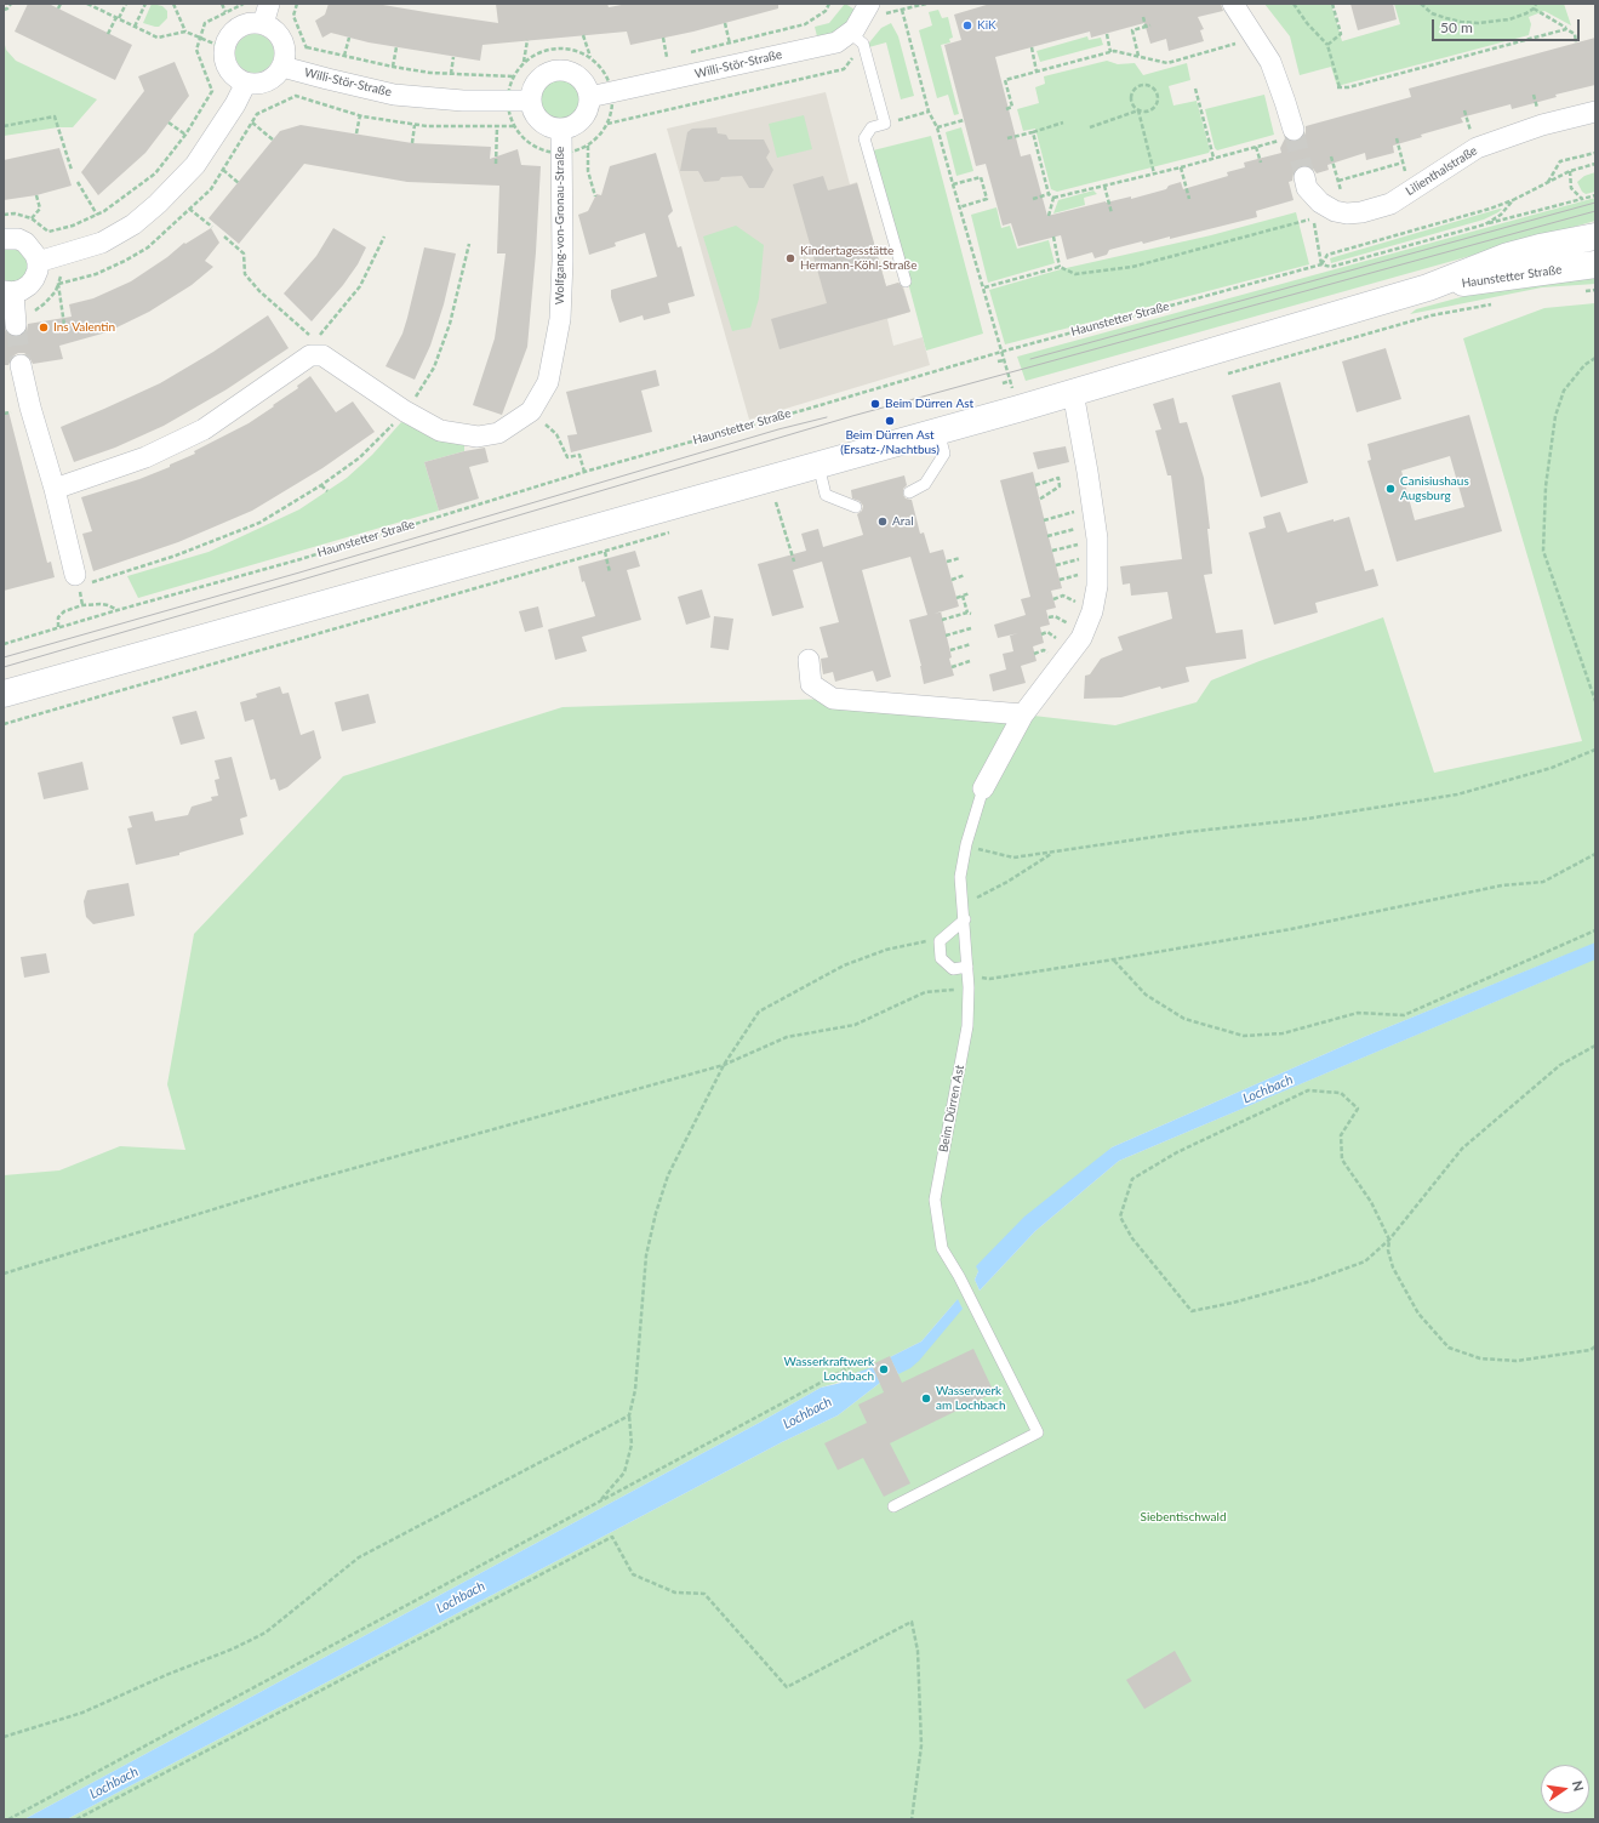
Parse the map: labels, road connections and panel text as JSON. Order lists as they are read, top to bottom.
{
  "streets": {
    "main road": ["Haunstetter Straße"],
    "street": [
      "Willi-Stör-Straße",
      "Lilienthalstraße",
      "Wolfgang-von-Gronau-Straße",
      "Beim Dürren Ast"
    ]
  },
  "crossings": [
    ["Willi-Stör-Straße", "Wolfgang-von-Gronau-Straße"],
    ["Haunstetter Straße", "Beim Dürren Ast"]
  ],
  "water": ["Lochbach"],
  "parks": ["Siebentischwald"],
  "places": [
    "KiK",
    "Kindertagesstätte Hermann-Köhl-Straße",
    "Ins Valentin",
    "Beim Dürren Ast",
    "Beim Dürren Ast (Ersatz-/Nachtbus)",
    "Canisiushaus Augsburg",
    "Aral",
    "Wasserkraftwerk Lochbach",
    "Wasserwerk am Lochbach"
  ],
  "scale_bar": "50 m",
  "north": "right"
}
